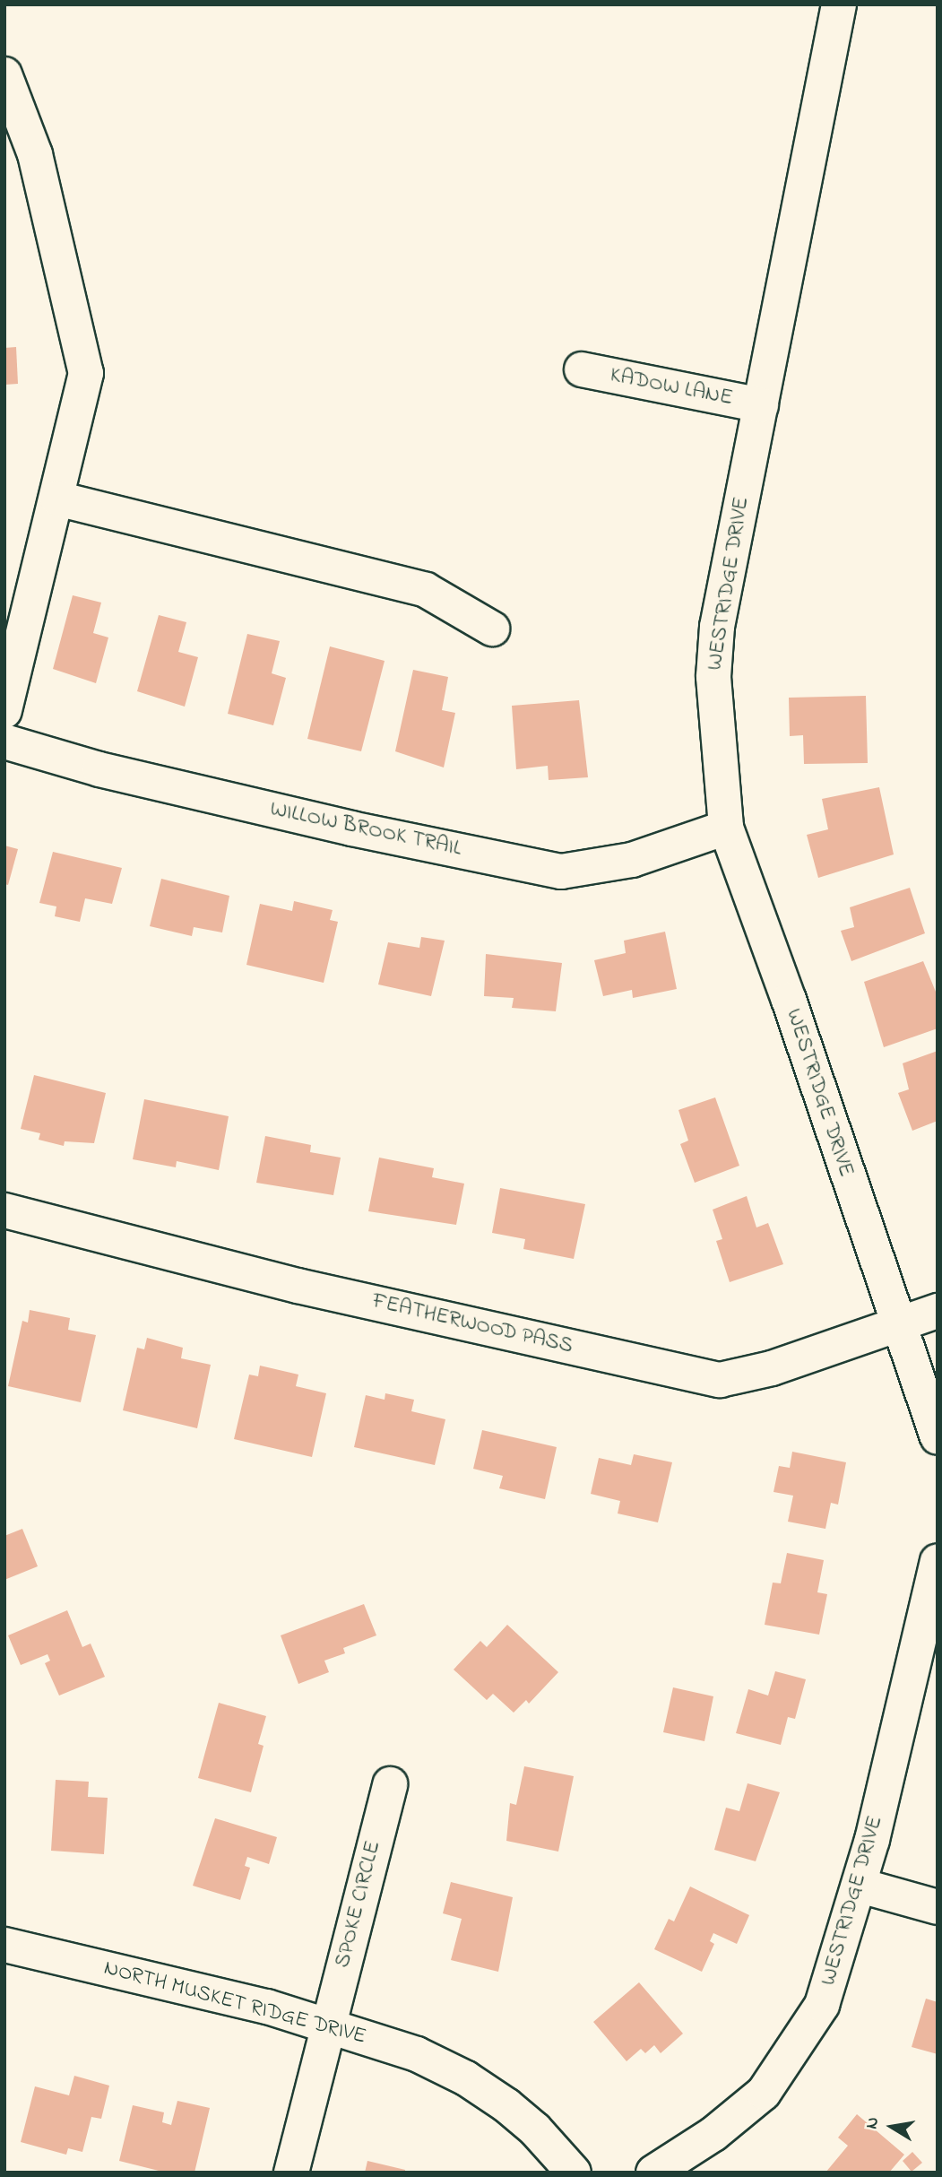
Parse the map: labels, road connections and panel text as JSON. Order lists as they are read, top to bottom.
{
  "streets": {
    "street": [
      "KADOW LANE",
      "WESTRIDGE DRIVE",
      "WILLOW BROOK TRAIL",
      "FEATHERWOOD PASS",
      "SPOKE CIRCLE",
      "NORTH MUSKET RIDGE DRIVE"
    ]
  },
  "crossings": [
    ["KADOW LANE", "WESTRIDGE DRIVE"],
    ["WESTRIDGE DRIVE", "WILLOW BROOK TRAIL"],
    ["WESTRIDGE DRIVE", "FEATHERWOOD PASS"],
    ["SPOKE CIRCLE", "NORTH MUSKET RIDGE DRIVE"]
  ],
  "north": "left"
}
